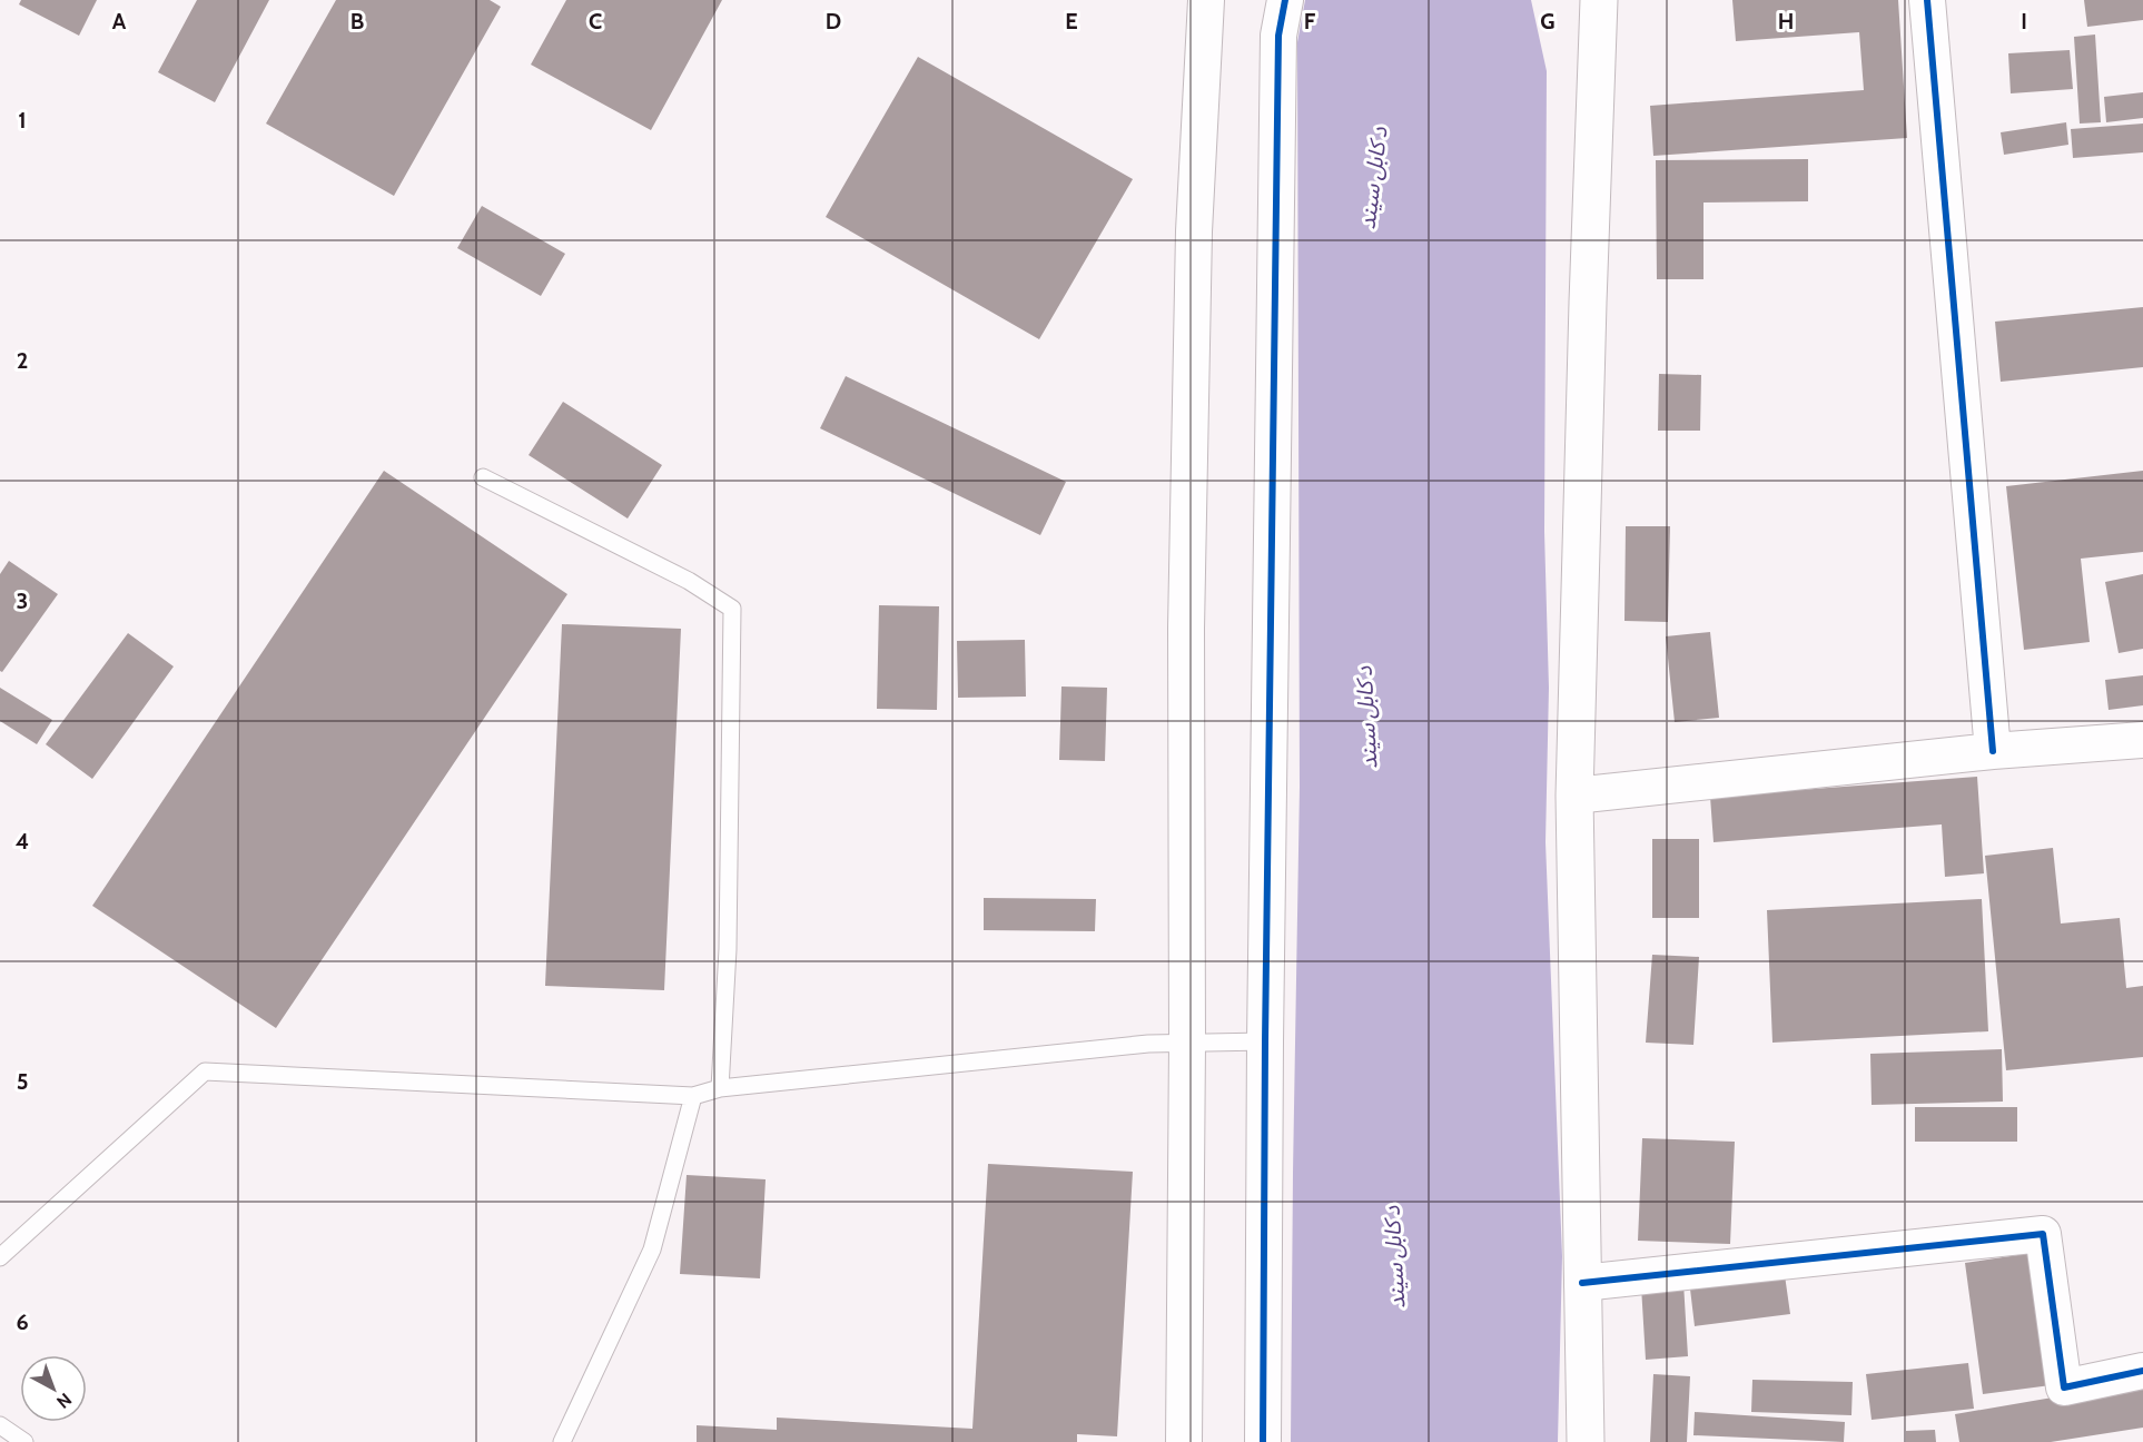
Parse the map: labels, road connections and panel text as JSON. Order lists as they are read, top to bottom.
{
  "water": ["د کابل سيند"],
  "north": "bottom right",
  "grid": {
    "columns": [
      "A",
      "B",
      "C",
      "D",
      "E",
      "F",
      "G",
      "H",
      "I"
    ],
    "rows": [
      "1",
      "2",
      "3",
      "4",
      "5",
      "6"
    ]
  }
}
